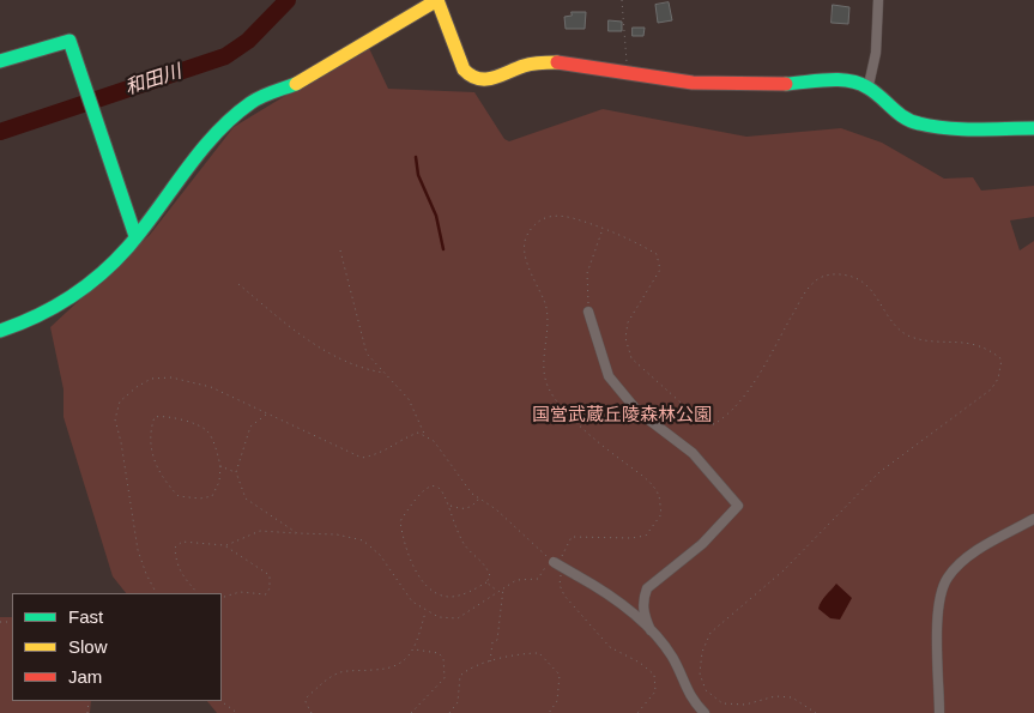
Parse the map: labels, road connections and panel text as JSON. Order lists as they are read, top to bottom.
{
  "water": ["和田川"],
  "parks": ["国営武蔵丘陵森林公園"],
  "legend": ["Fast", "Slow", "Jam"]
}
